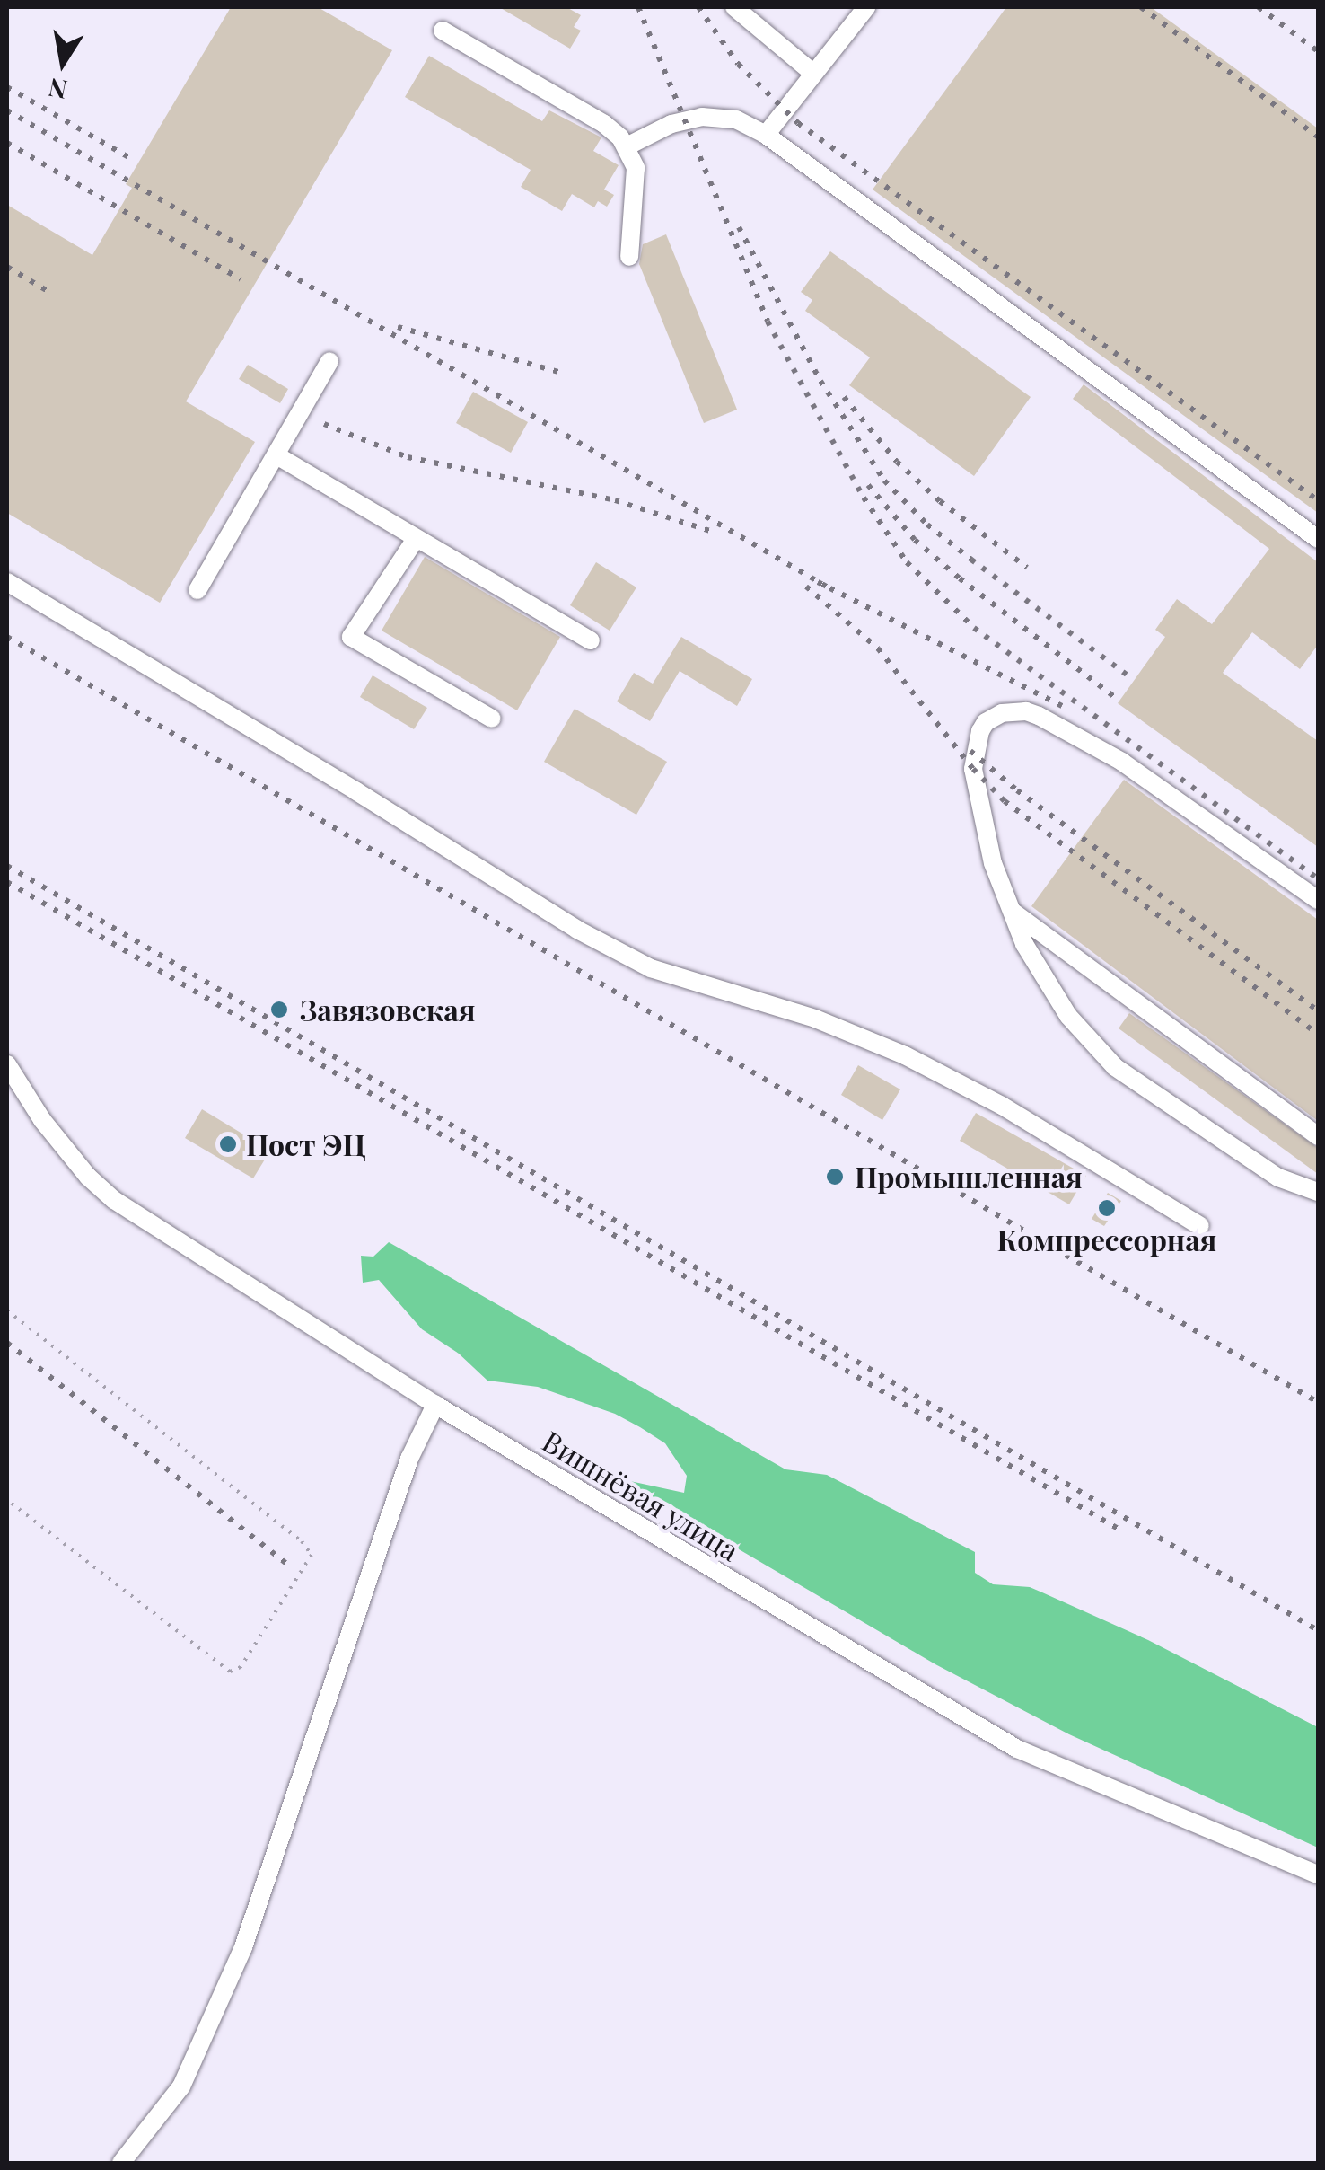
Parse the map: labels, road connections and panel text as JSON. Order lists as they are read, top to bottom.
{
  "streets": {
    "street": ["Вишнёвая улица"]
  },
  "places": [
    "Завязовская",
    "Пост ЭЦ",
    "Промышленная",
    "Компрессорная"
  ],
  "north": "bottom"
}
